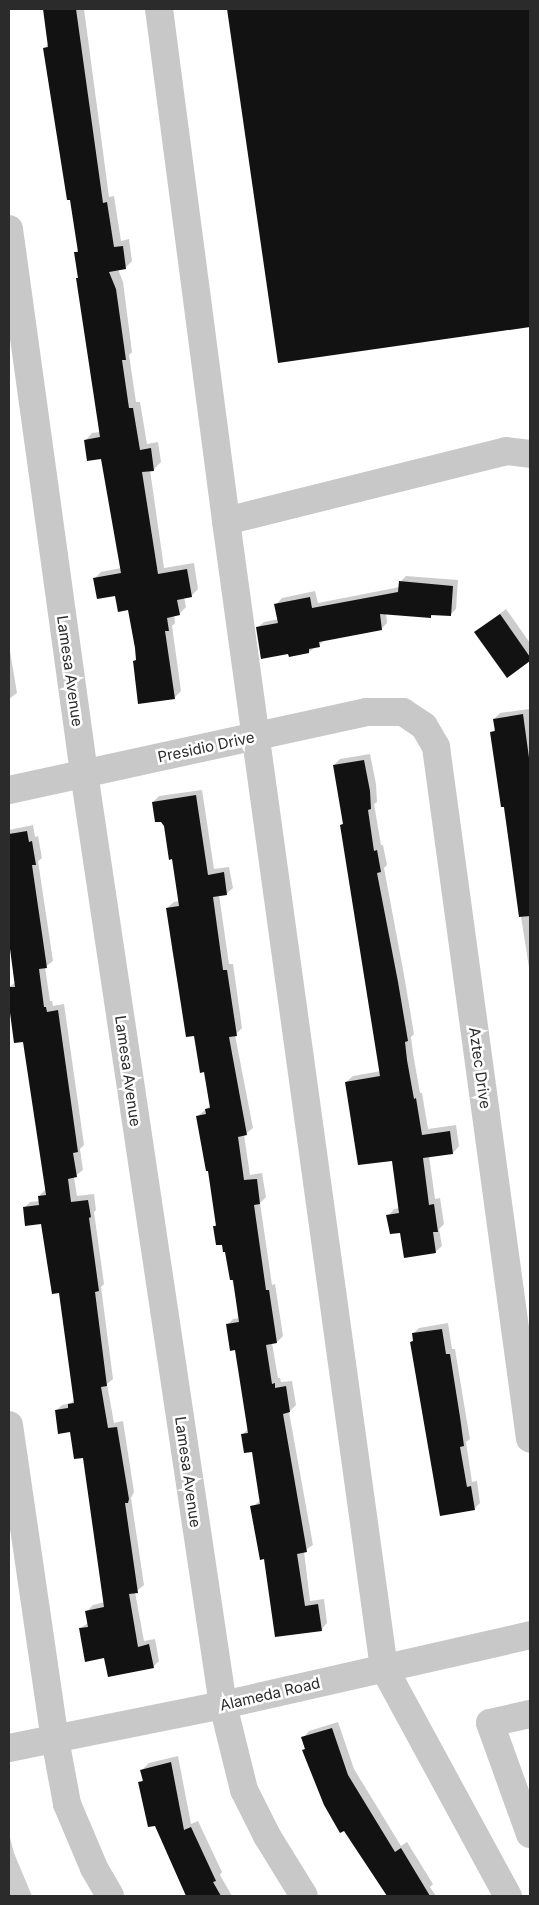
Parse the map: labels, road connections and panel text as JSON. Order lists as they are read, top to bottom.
{
  "streets": {
    "street": [
      "Lamesa Avenue",
      "Presidio Drive",
      "Aztec Drive",
      "Alameda Road"
    ]
  },
  "crossings": [
    ["Lamesa Avenue", "Presidio Drive"],
    ["Lamesa Avenue", "Alameda Road"],
    ["Presidio Drive", "Aztec Drive"]
  ]
}
